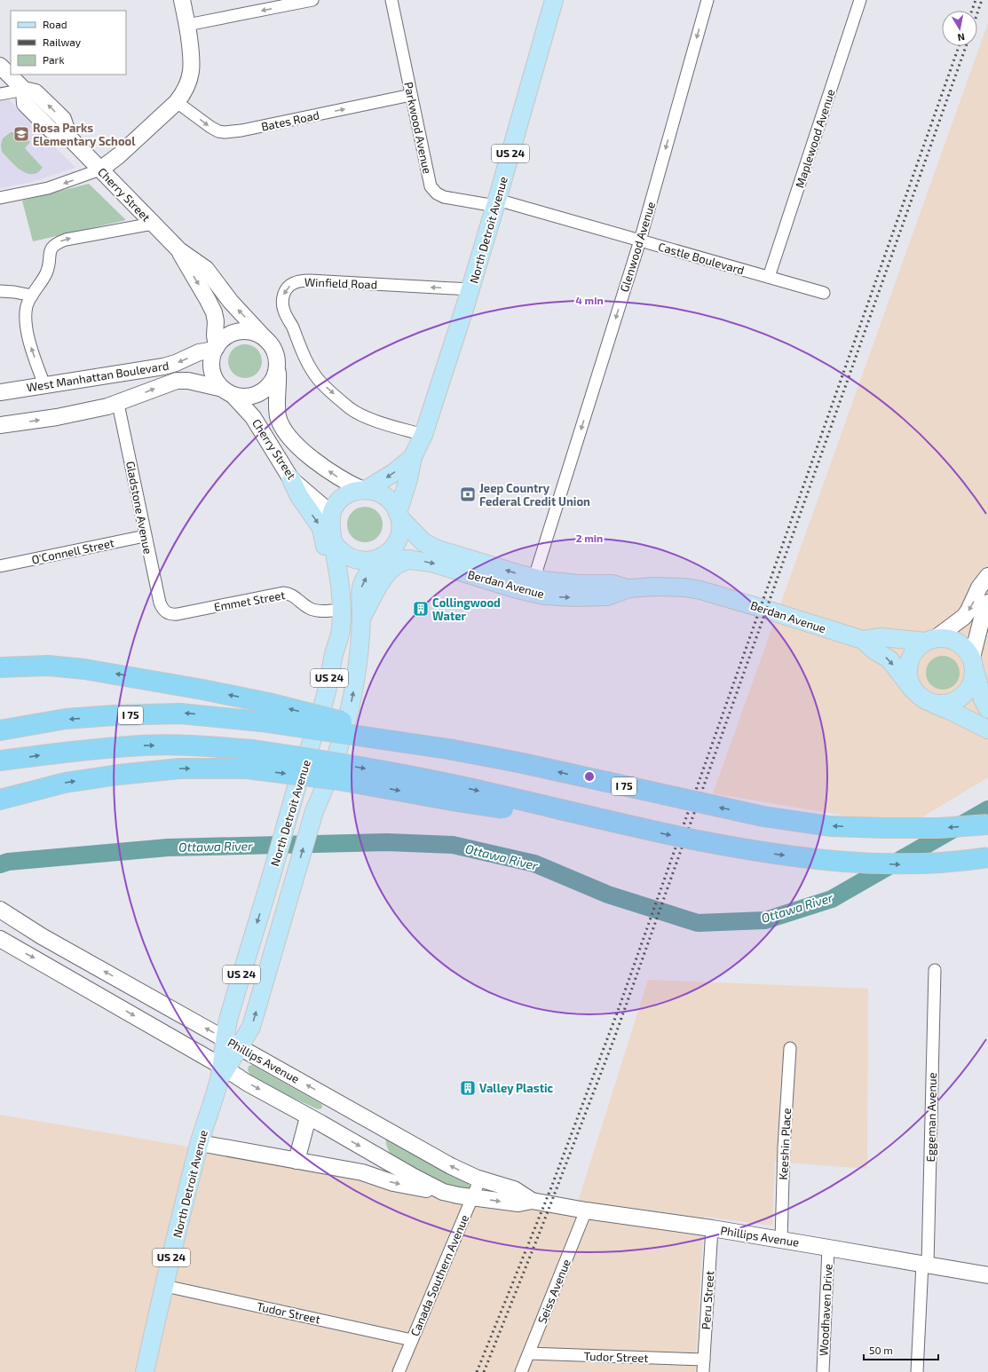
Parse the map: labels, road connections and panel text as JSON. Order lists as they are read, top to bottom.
{
  "streets": {
    "highway": ["I 75"],
    "main road": [
      "US 24",
      "Cherry Street",
      "North Detroit Avenue",
      "West Manhattan Boulevard",
      "Berdan Avenue",
      "Phillips Avenue"
    ],
    "street": [
      "Bates Road",
      "Parkwood Avenue",
      "Maplewood Avenue",
      "Glenwood Avenue",
      "Castle Boulevard",
      "Winfield Road",
      "Gladstone Avenue",
      "O'Connell Street",
      "Emmet Street",
      "Eggeman Avenue",
      "Keeshin Place",
      "Canada Southern Avenue",
      "Seiss Avenue",
      "Peru Street",
      "Woodhaven Drive",
      "Tudor Street"
    ]
  },
  "crossings": [
    ["Bates Road", "Parkwood Avenue"],
    ["Parkwood Avenue", "North Detroit Avenue"],
    ["Parkwood Avenue", "Castle Boulevard"],
    ["Maplewood Avenue", "Castle Boulevard"],
    ["US 24", "Cherry Street"],
    ["US 24", "North Detroit Avenue"],
    ["US 24", "Berdan Avenue"],
    ["Cherry Street", "North Detroit Avenue"],
    ["Cherry Street", "West Manhattan Boulevard"],
    ["Cherry Street", "Berdan Avenue"],
    ["North Detroit Avenue", "Castle Boulevard"],
    ["North Detroit Avenue", "Winfield Road"],
    ["North Detroit Avenue", "Berdan Avenue"],
    ["North Detroit Avenue", "Phillips Avenue"],
    ["North Detroit Avenue", "Tudor Street"],
    ["Glenwood Avenue", "Castle Boulevard"],
    ["Glenwood Avenue", "Berdan Avenue"],
    ["West Manhattan Boulevard", "Gladstone Avenue"],
    ["Gladstone Avenue", "O'Connell Street"],
    ["Gladstone Avenue", "Emmet Street"],
    ["Phillips Avenue", "Eggeman Avenue"],
    ["Phillips Avenue", "Keeshin Place"],
    ["Phillips Avenue", "Canada Southern Avenue"],
    ["Phillips Avenue", "Seiss Avenue"],
    ["Phillips Avenue", "Peru Street"],
    ["Phillips Avenue", "Woodhaven Drive"],
    ["Canada Southern Avenue", "Tudor Street"],
    ["Seiss Avenue", "Tudor Street"],
    ["Peru Street", "Tudor Street"]
  ],
  "one_way": ["Bates Road", "Glenwood Avenue"],
  "water": ["Ottawa River"],
  "places": {
    "school or university": ["Rosa Parks Elementary School"],
    "bank": ["Jeep Country Federal Credit Union"],
    "building": ["Collingwood Water", "Valley Plastic"]
  },
  "legend": ["Road", "Railway", "Park"],
  "scale_bar": "50 m",
  "north": "bottom",
  "rings": ["4 min", "2 min"]
}
